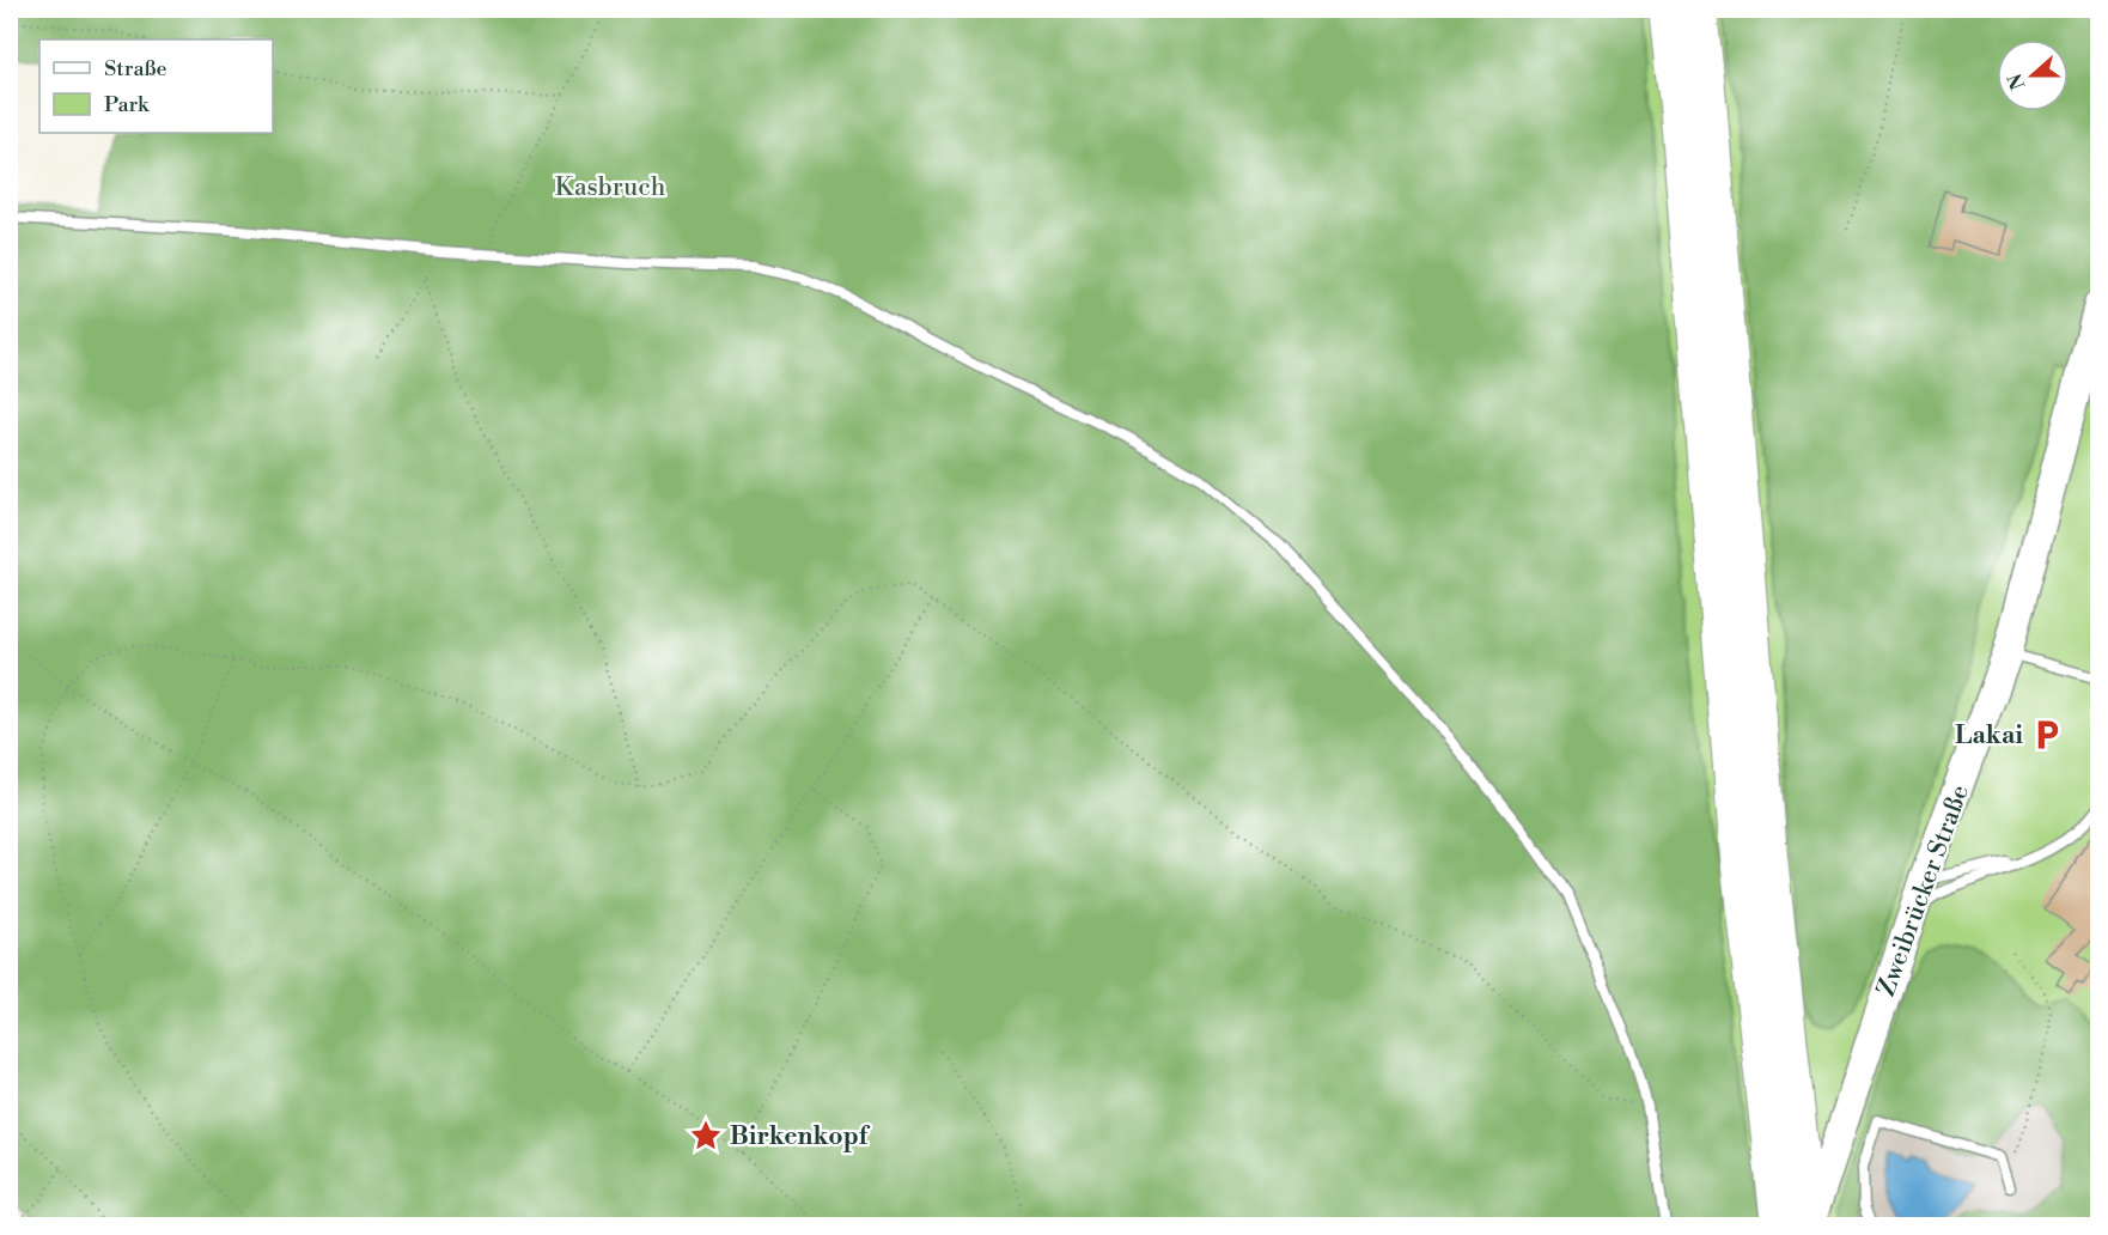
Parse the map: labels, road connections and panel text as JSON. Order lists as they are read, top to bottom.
{
  "streets": {
    "main road": ["Zweibrücker Straße"]
  },
  "parks": ["Kasbruch"],
  "places": {
    "parking": ["Lakai"],
    "place": ["Birkenkopf"]
  },
  "legend": ["Straße", "Park"],
  "north": "left"
}
